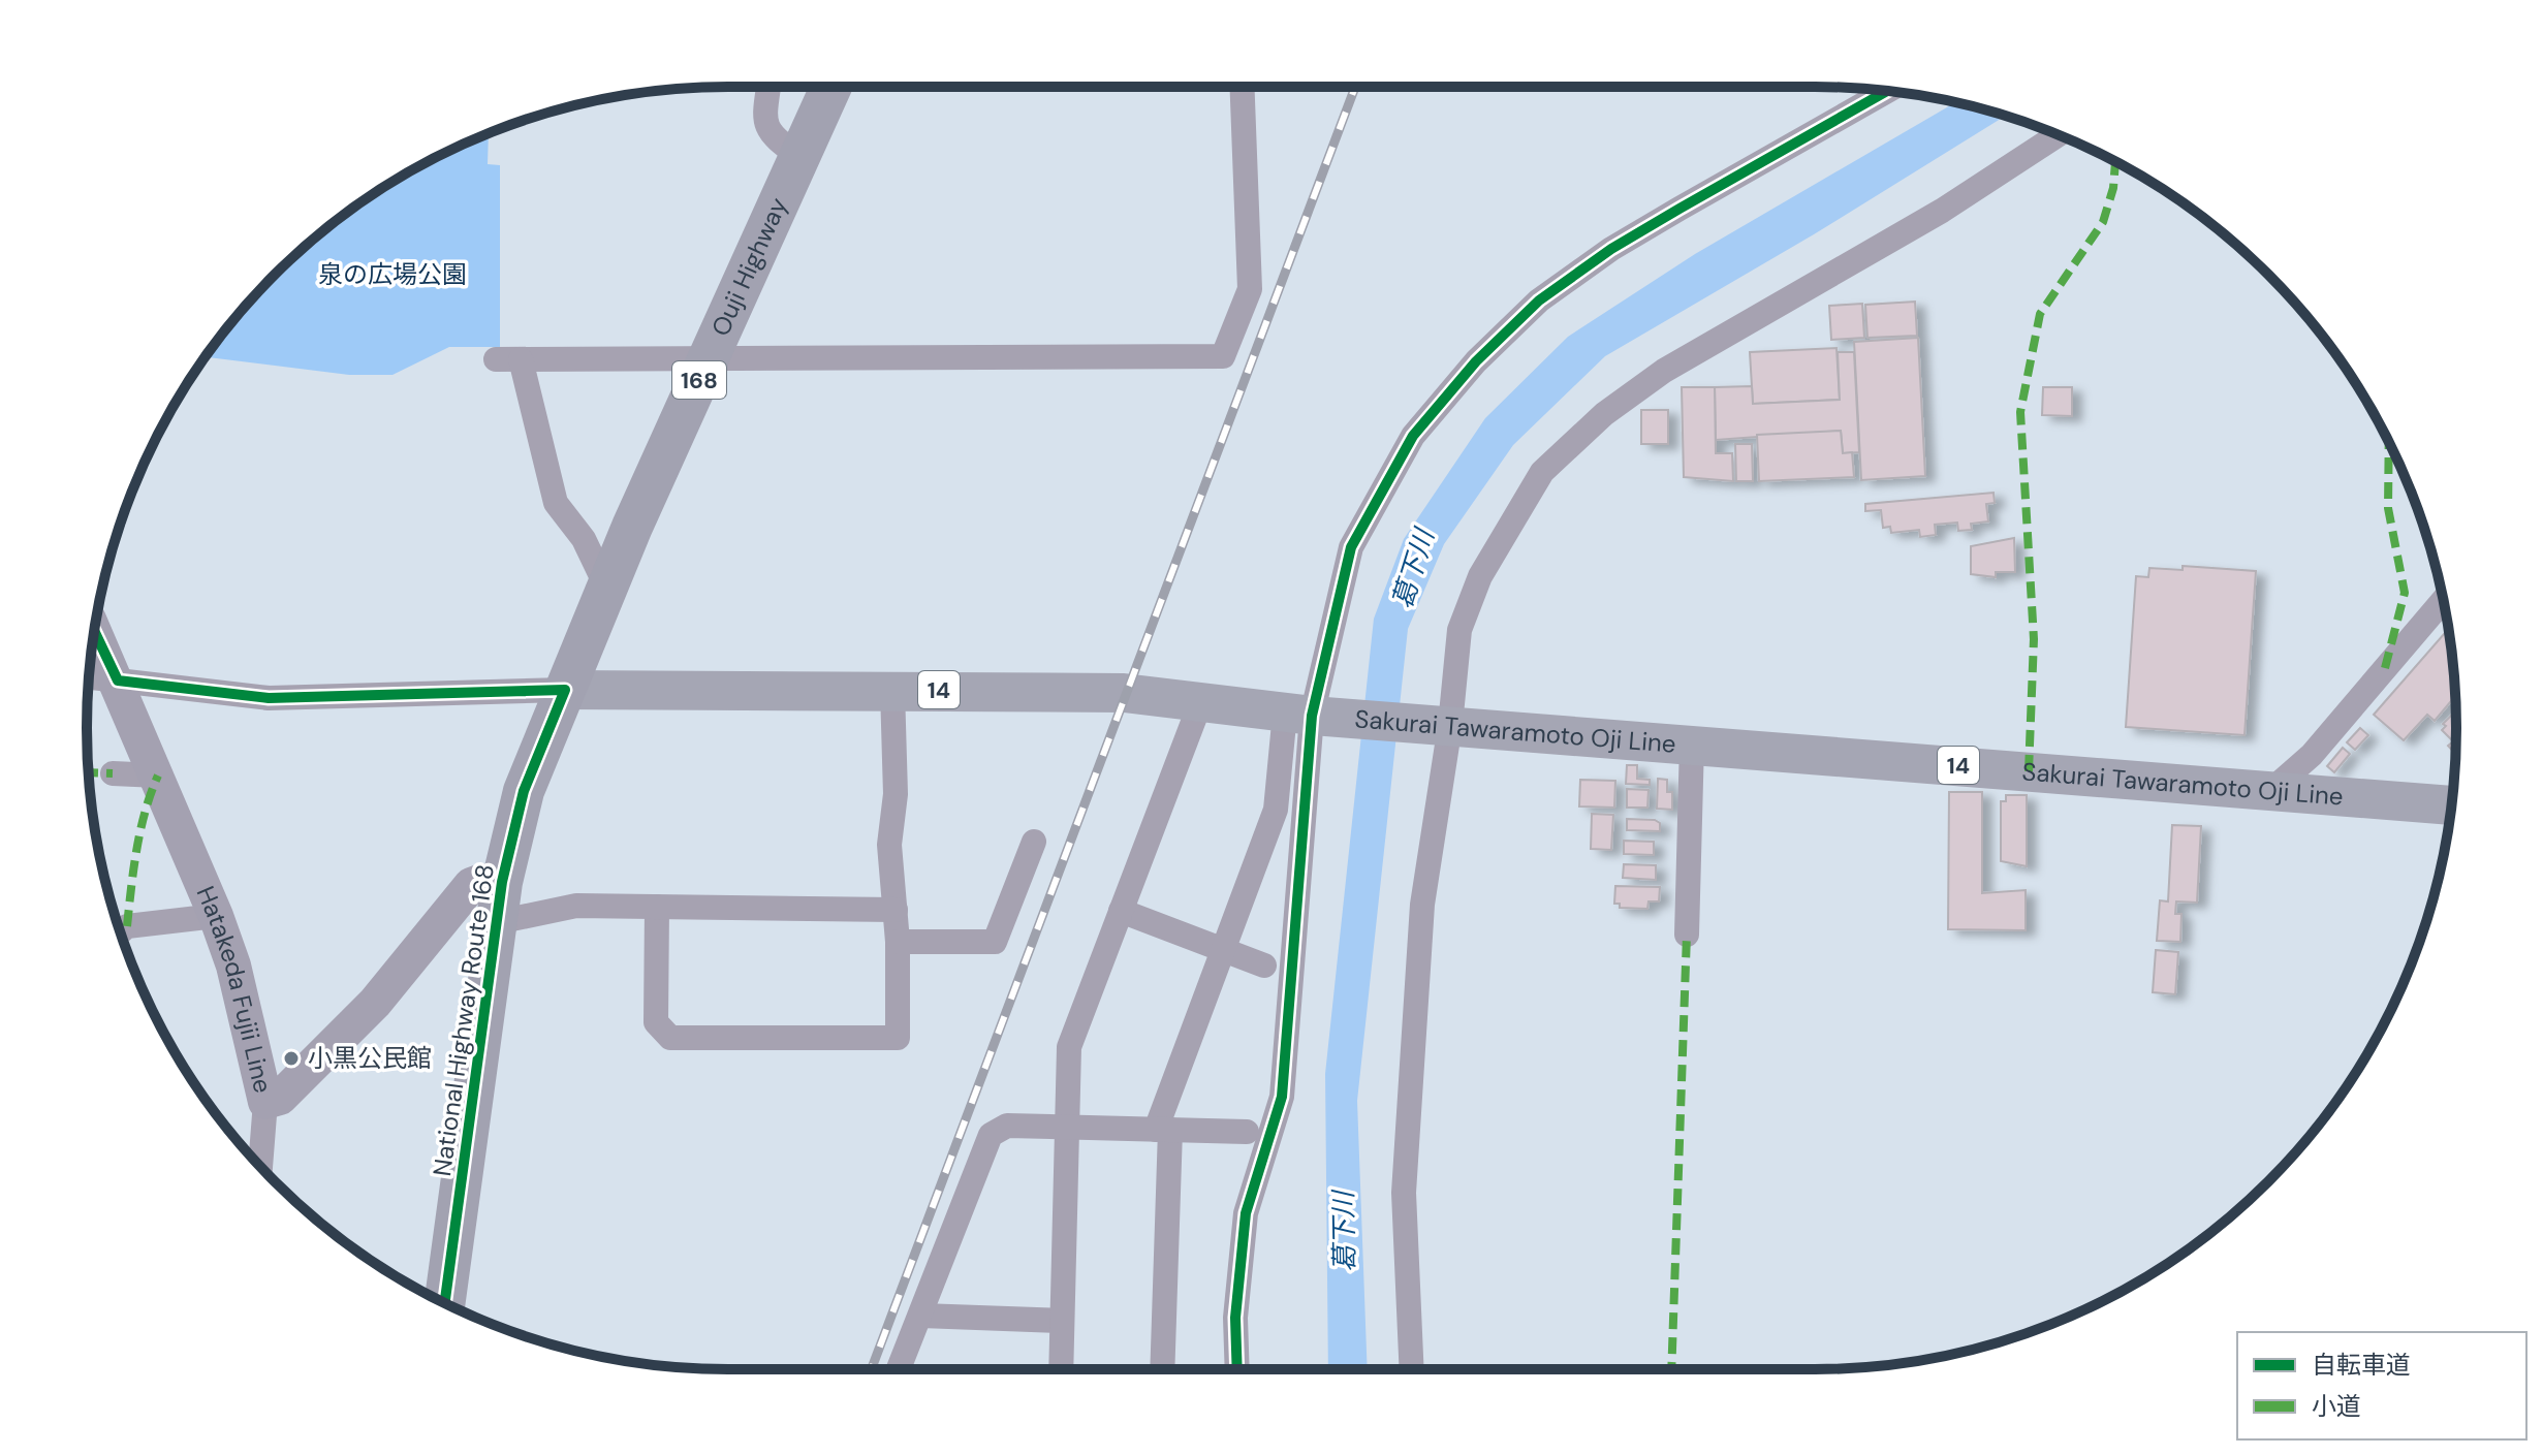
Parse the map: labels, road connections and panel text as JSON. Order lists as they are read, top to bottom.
{
  "streets": {
    "highway": ["Ouji Highway", "168", "National Highway Route 168"],
    "main road": ["14", "Sakurai Tawaramoto Oji Line", "Hatakeda Fujii Line"]
  },
  "crossings": [
    ["Ouji Highway", "Sakurai Tawaramoto Oji Line"],
    ["Ouji Highway", "National Highway Route 168"],
    ["Sakurai Tawaramoto Oji Line", "National Highway Route 168"],
    ["Hatakeda Fujii Line", "National Highway Route 168"]
  ],
  "water": ["葛下川"],
  "parks": ["泉の広場公園"],
  "places": ["小黒公民館"],
  "legend": ["自転車道", "小道"]
}
